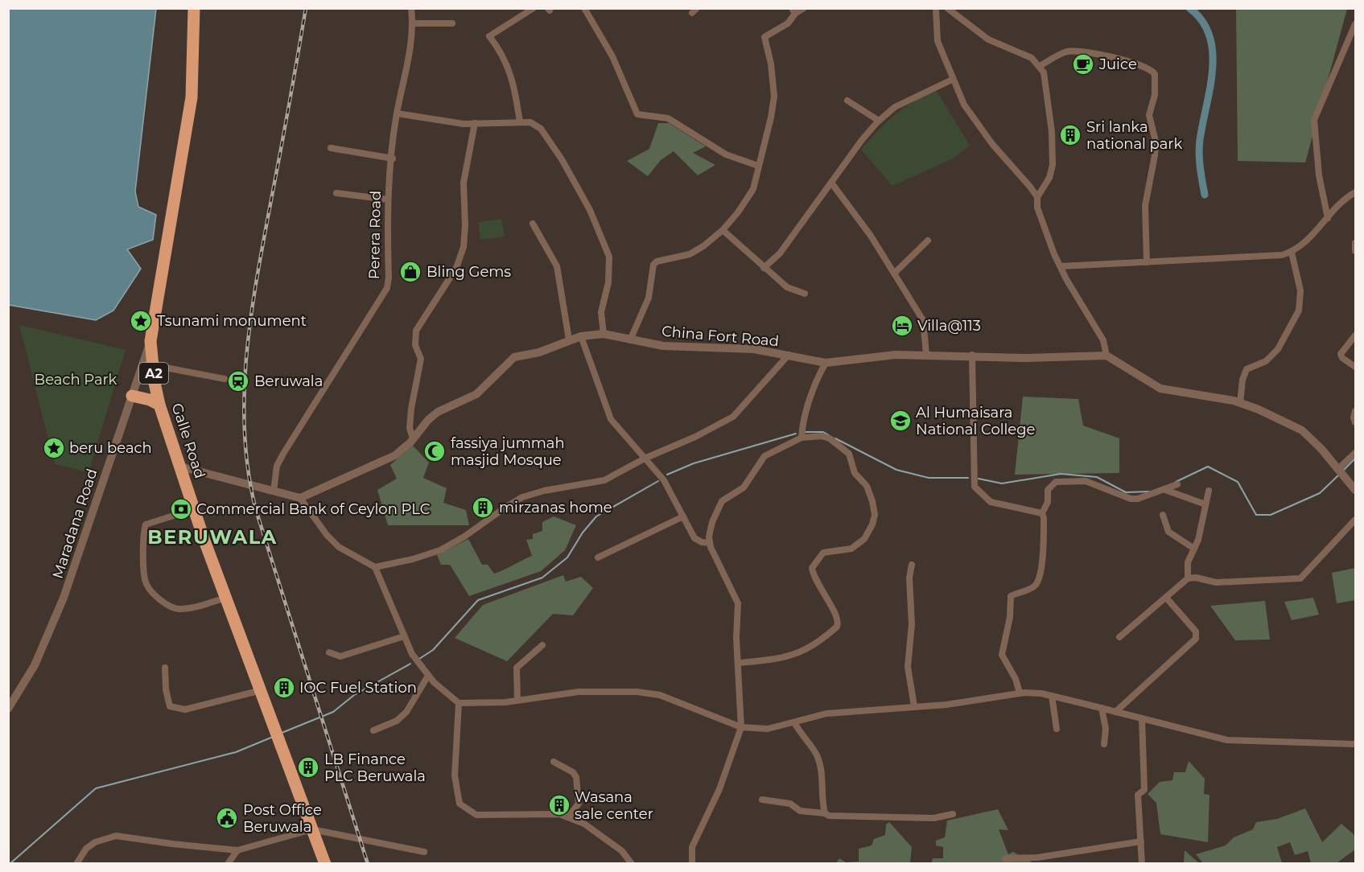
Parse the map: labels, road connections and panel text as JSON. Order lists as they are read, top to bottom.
{
  "streets": {
    "highway": ["A2", "Galle Road"],
    "street": ["Perera Road", "China Fort Road", "Maradana Road"]
  },
  "crossings": [
    ["Galle Road", "Maradana Road"]
  ],
  "districts": ["BERUWALA"],
  "parks": ["Beach Park"],
  "places": {
    "cafe": ["Juice"],
    "building": [
      "Sri lanka national park",
      "mirzanas home",
      "IOC Fuel Station",
      "LB Finance PLC Beruwala",
      "Wasana sale center"
    ],
    "shop": ["Bling Gems"],
    "place": ["Tsunami monument", "beru beach"],
    "hotel": ["Villa@113"],
    "station": ["Beruwala"],
    "school or university": ["Al Humaisara National College"],
    "mosque": ["fassiya jummah masjid Mosque"],
    "bank": ["Commercial Bank of Ceylon PLC"],
    "public building": ["Post Office Beruwala"]
  }
}
